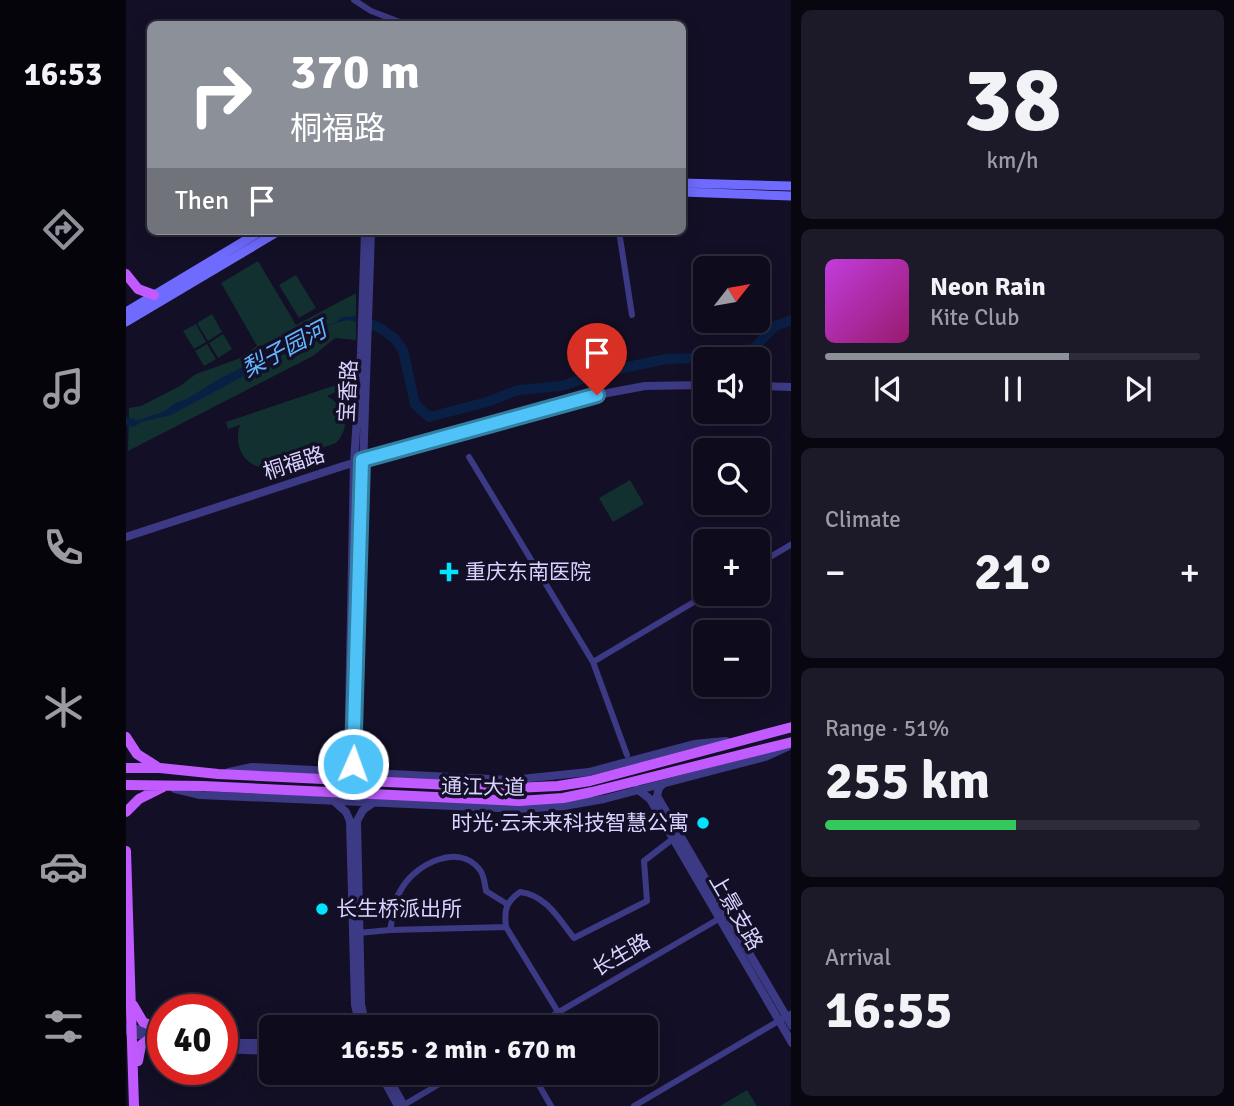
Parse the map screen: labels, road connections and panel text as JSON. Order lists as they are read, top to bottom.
{
  "streets": {
    "main road": ["通江大道"],
    "street": [
      "宝香路",
      "桐福路",
      "上景支路",
      "长生路"
    ]
  },
  "crossings": [
    ["宝香路", "桐福路"],
    ["通江大道", "上景支路"],
    ["上景支路", "长生路"]
  ],
  "water": ["梨子园河"],
  "places": {
    "health": ["重庆东南医院"],
    "other": ["时光·云未来科技智慧公寓", "长生桥派出所"]
  },
  "north": "top right",
  "page": {
    "tabs": "16:53",
    "tile": [
      ["38", "km/h"],
      "Climate",
      ["Range · 51%", "255 km"],
      ["Arrival", "16:55"]
    ],
    "turn": ["370 m", "桐福路"],
    "then": "Then",
    "map_buttons": ["+", "−"],
    "song": ["Neon Rain", "Kite Club"],
    "heat": ["−", "21°", "+"],
    "limit": "40",
    "trip": "16:55 · 2 min · 670 m"
  }
}
